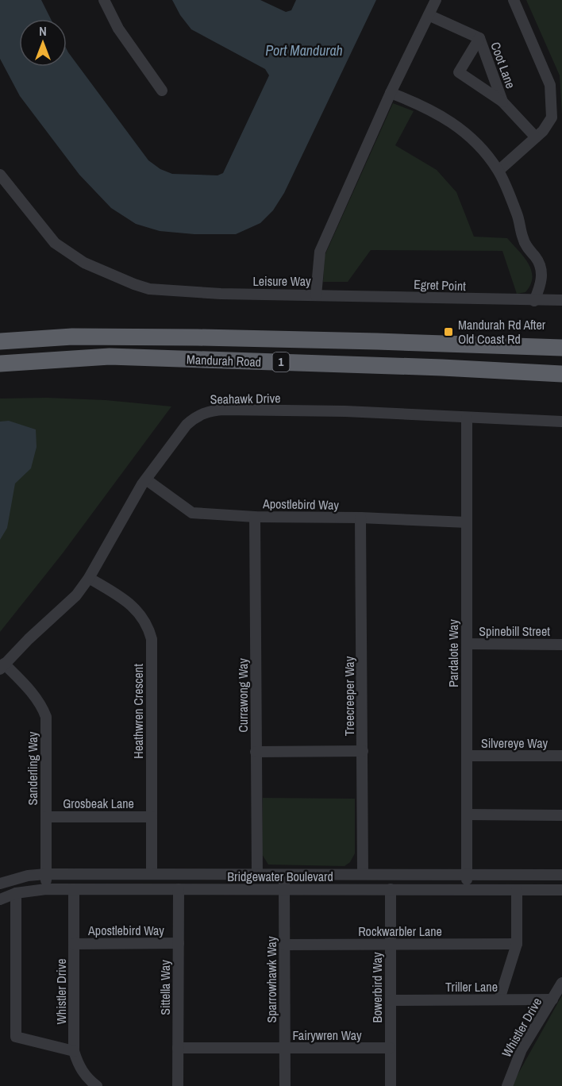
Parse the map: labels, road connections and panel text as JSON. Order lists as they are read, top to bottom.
{
  "streets": {
    "highway": ["Mandurah Road", "1"],
    "street": [
      "Coot Lane",
      "Leisure Way",
      "Egret Point",
      "Seahawk Drive",
      "Apostlebird Way",
      "Spinebill Street",
      "Pardalote Way",
      "Currawong Way",
      "Treecreeper Way",
      "Heathwren Crescent",
      "Silvereye Way",
      "Sanderling Way",
      "Grosbeak Lane",
      "Bridgewater Boulevard",
      "Rockwarbler Lane",
      "Sparrowhawk Way",
      "Triller Lane",
      "Sittella Way",
      "Bowerbird Way",
      "Whistler Drive",
      "Fairywren Way"
    ]
  },
  "crossings": [
    ["Coot Lane", "Leisure Way"],
    ["Leisure Way", "Egret Point"],
    ["Seahawk Drive", "Apostlebird Way"],
    ["Seahawk Drive", "Pardalote Way"],
    ["Seahawk Drive", "Heathwren Crescent"],
    ["Seahawk Drive", "Sanderling Way"],
    ["Apostlebird Way", "Pardalote Way"],
    ["Apostlebird Way", "Currawong Way"],
    ["Apostlebird Way", "Treecreeper Way"],
    ["Apostlebird Way", "Sittella Way"],
    ["Apostlebird Way", "Whistler Drive"],
    ["Spinebill Street", "Pardalote Way"],
    ["Pardalote Way", "Silvereye Way"],
    ["Pardalote Way", "Bridgewater Boulevard"],
    ["Currawong Way", "Bridgewater Boulevard"],
    ["Treecreeper Way", "Bridgewater Boulevard"],
    ["Heathwren Crescent", "Grosbeak Lane"],
    ["Heathwren Crescent", "Bridgewater Boulevard"],
    ["Sanderling Way", "Grosbeak Lane"],
    ["Sanderling Way", "Bridgewater Boulevard"],
    ["Bridgewater Boulevard", "Sparrowhawk Way"],
    ["Bridgewater Boulevard", "Sittella Way"],
    ["Bridgewater Boulevard", "Bowerbird Way"],
    ["Bridgewater Boulevard", "Whistler Drive"],
    ["Rockwarbler Lane", "Sparrowhawk Way"],
    ["Rockwarbler Lane", "Bowerbird Way"],
    ["Sparrowhawk Way", "Fairywren Way"],
    ["Triller Lane", "Bowerbird Way"],
    ["Triller Lane", "Whistler Drive"],
    ["Sittella Way", "Fairywren Way"],
    ["Bowerbird Way", "Fairywren Way"]
  ],
  "water": ["Port Mandurah"],
  "places": {
    "transit": ["Mandurah Rd After Old Coast Rd"]
  },
  "north": "top"
}
